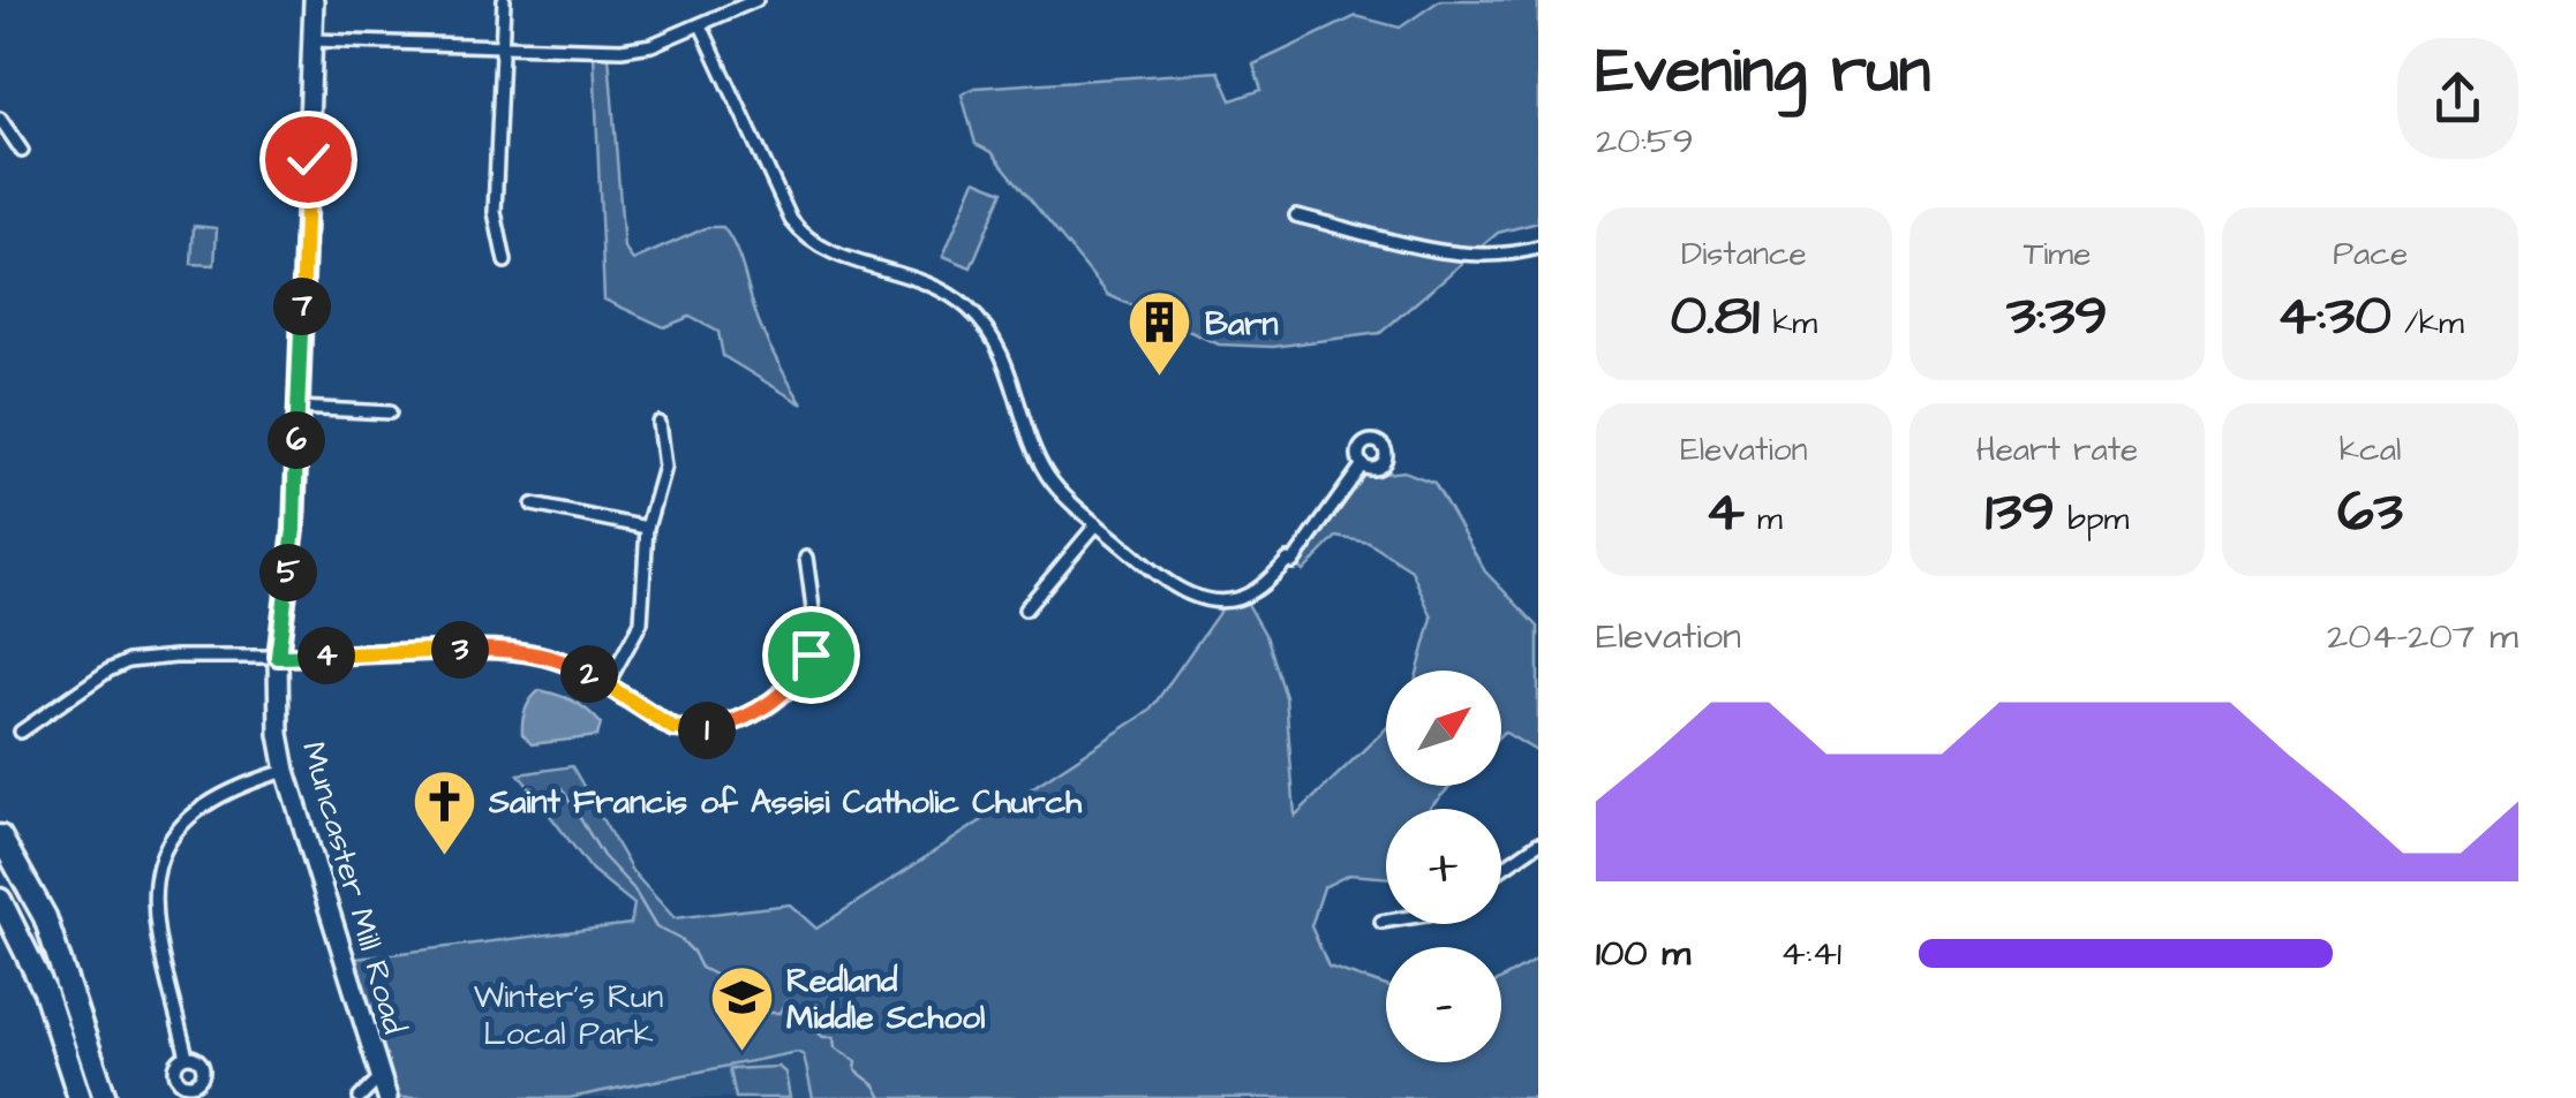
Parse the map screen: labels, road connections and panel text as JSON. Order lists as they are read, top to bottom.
{
  "streets": {
    "main road": ["Muncaster Mill Road"]
  },
  "parks": ["Winter's Run Local Park"],
  "places": {
    "building": ["Barn"],
    "church": ["Saint Francis of Assisi Catholic Church"],
    "school or university": ["Redland Middle School"]
  },
  "north": "top right",
  "page": {
    "heading": ["Evening run", "20:59"],
    "stats": [
      ["Distance", "0.81 km"],
      ["Time", "3:39"],
      ["Pace", "4:30 /km"],
      ["Elevation", "4 m"],
      ["Heart rate", "139 bpm"],
      ["kcal", "63"]
    ],
    "pins": [
      "7",
      "6",
      "5",
      "3",
      "4",
      "2",
      "1"
    ],
    "chart": ["Elevation", "204–207 m"],
    "map_buttons": ["+", "−"],
    "list": [
      {
        "name": "100 m",
        "note": "4:41"
      }
    ]
  }
}
